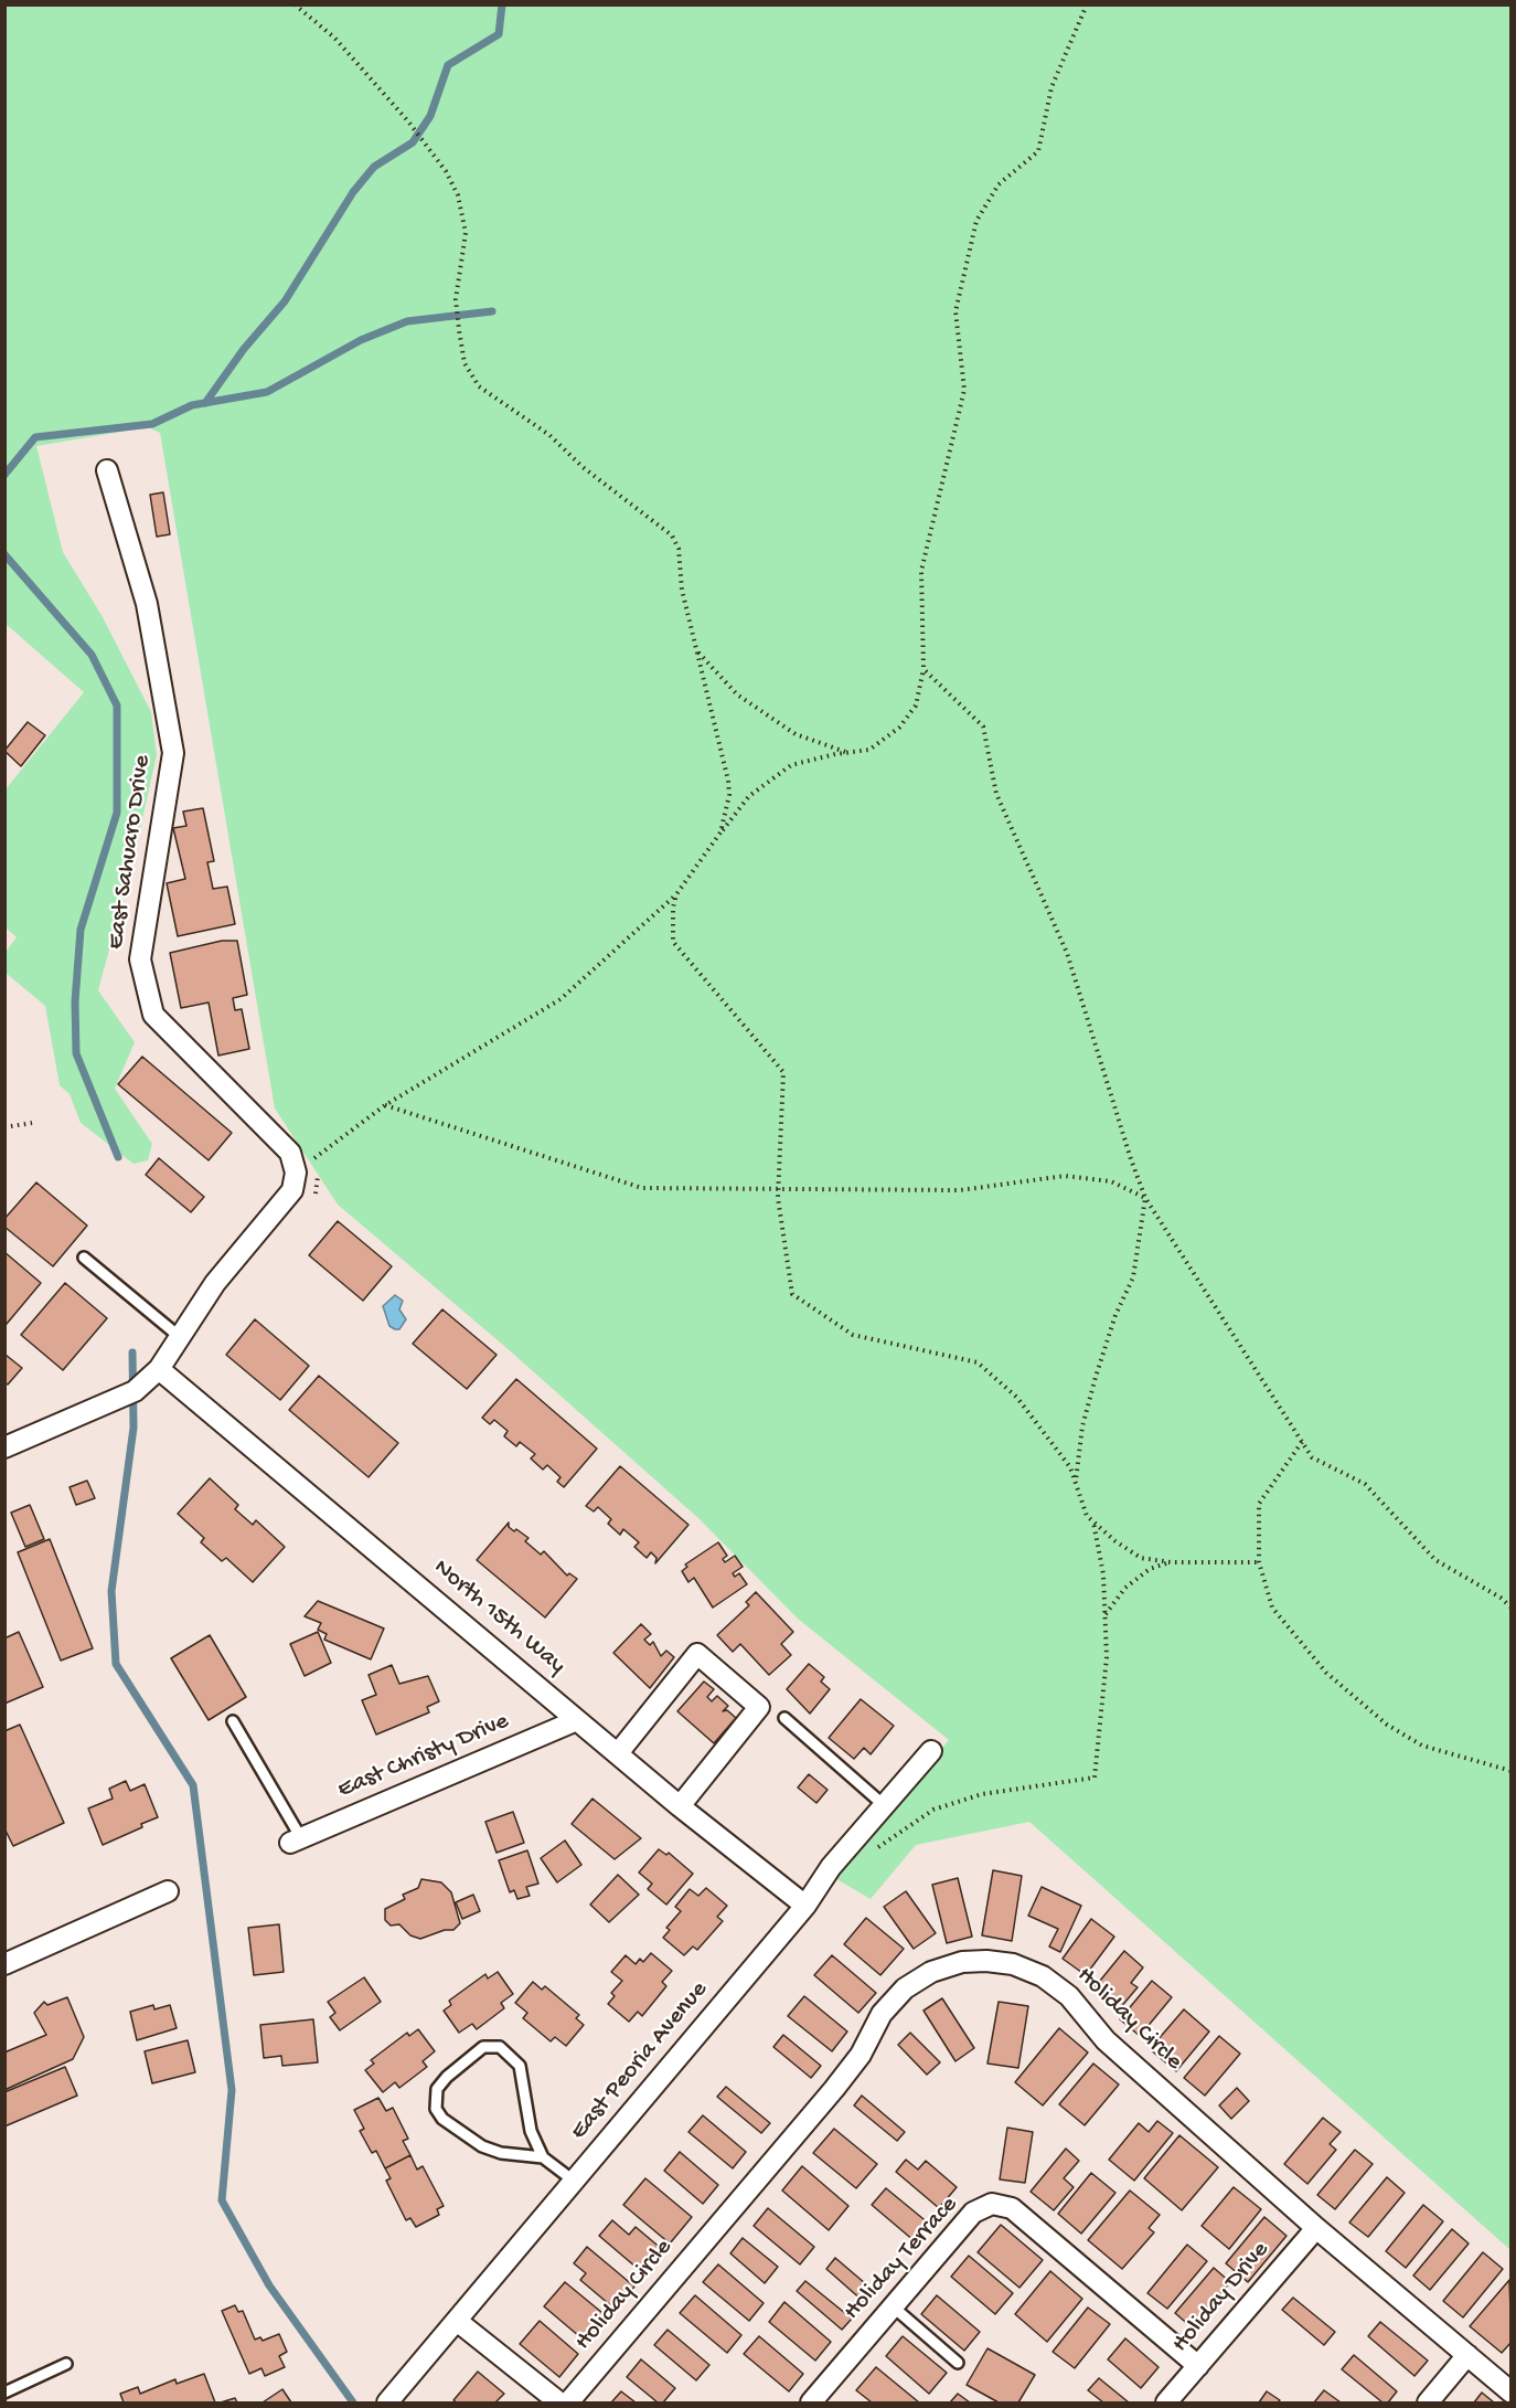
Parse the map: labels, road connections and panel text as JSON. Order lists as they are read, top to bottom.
{
  "streets": {
    "street": [
      "East Sahuaro Drive",
      "North 15th Way",
      "East Christy Drive",
      "Holiday Circle",
      "East Peoria Avenue",
      "Holiday Terrace",
      "Holiday Drive"
    ]
  },
  "crossings": [
    ["North 15th Way", "East Christy Drive"],
    ["North 15th Way", "East Peoria Avenue"],
    ["Holiday Circle", "Holiday Drive"],
    ["Holiday Terrace", "Holiday Drive"]
  ]
}
